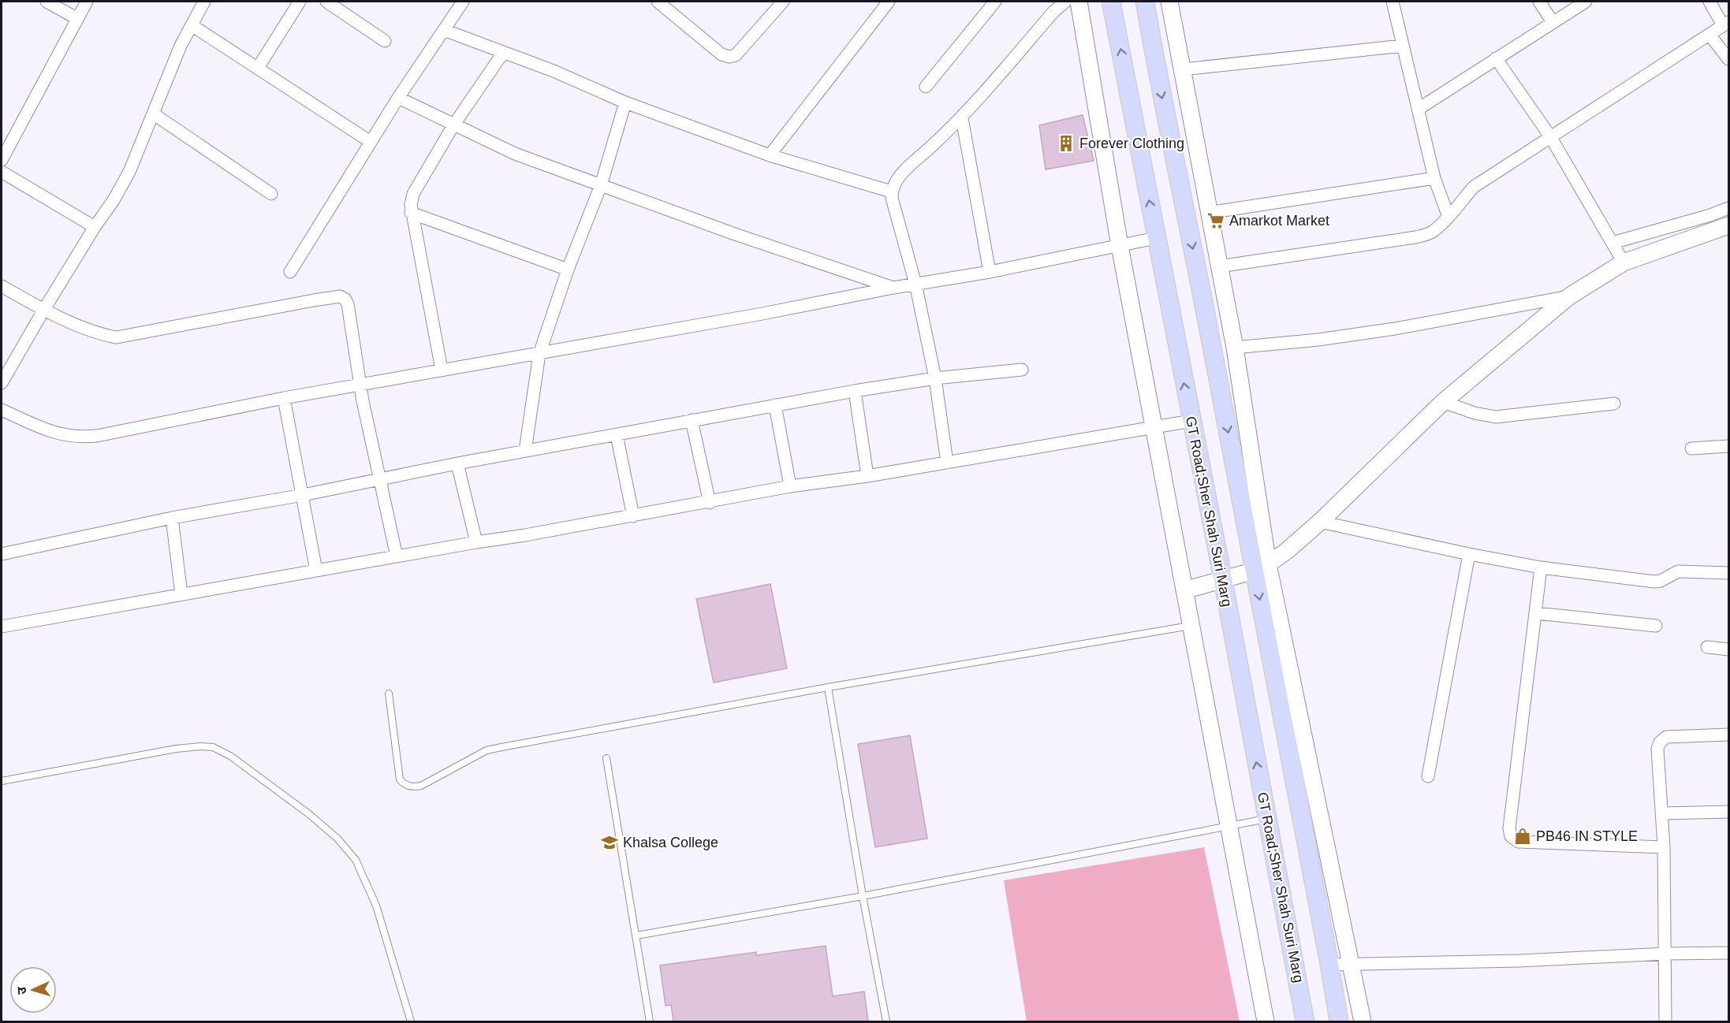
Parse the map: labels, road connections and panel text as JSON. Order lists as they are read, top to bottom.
{
  "streets": {
    "main road": ["GT Road;Sher Shah Suri Marg"]
  },
  "places": {
    "building": ["Forever Clothing"],
    "supermarket": ["Amarkot Market"],
    "shop": ["PB46 IN STYLE"],
    "school or university": ["Khalsa College"]
  },
  "north": "left"
}
